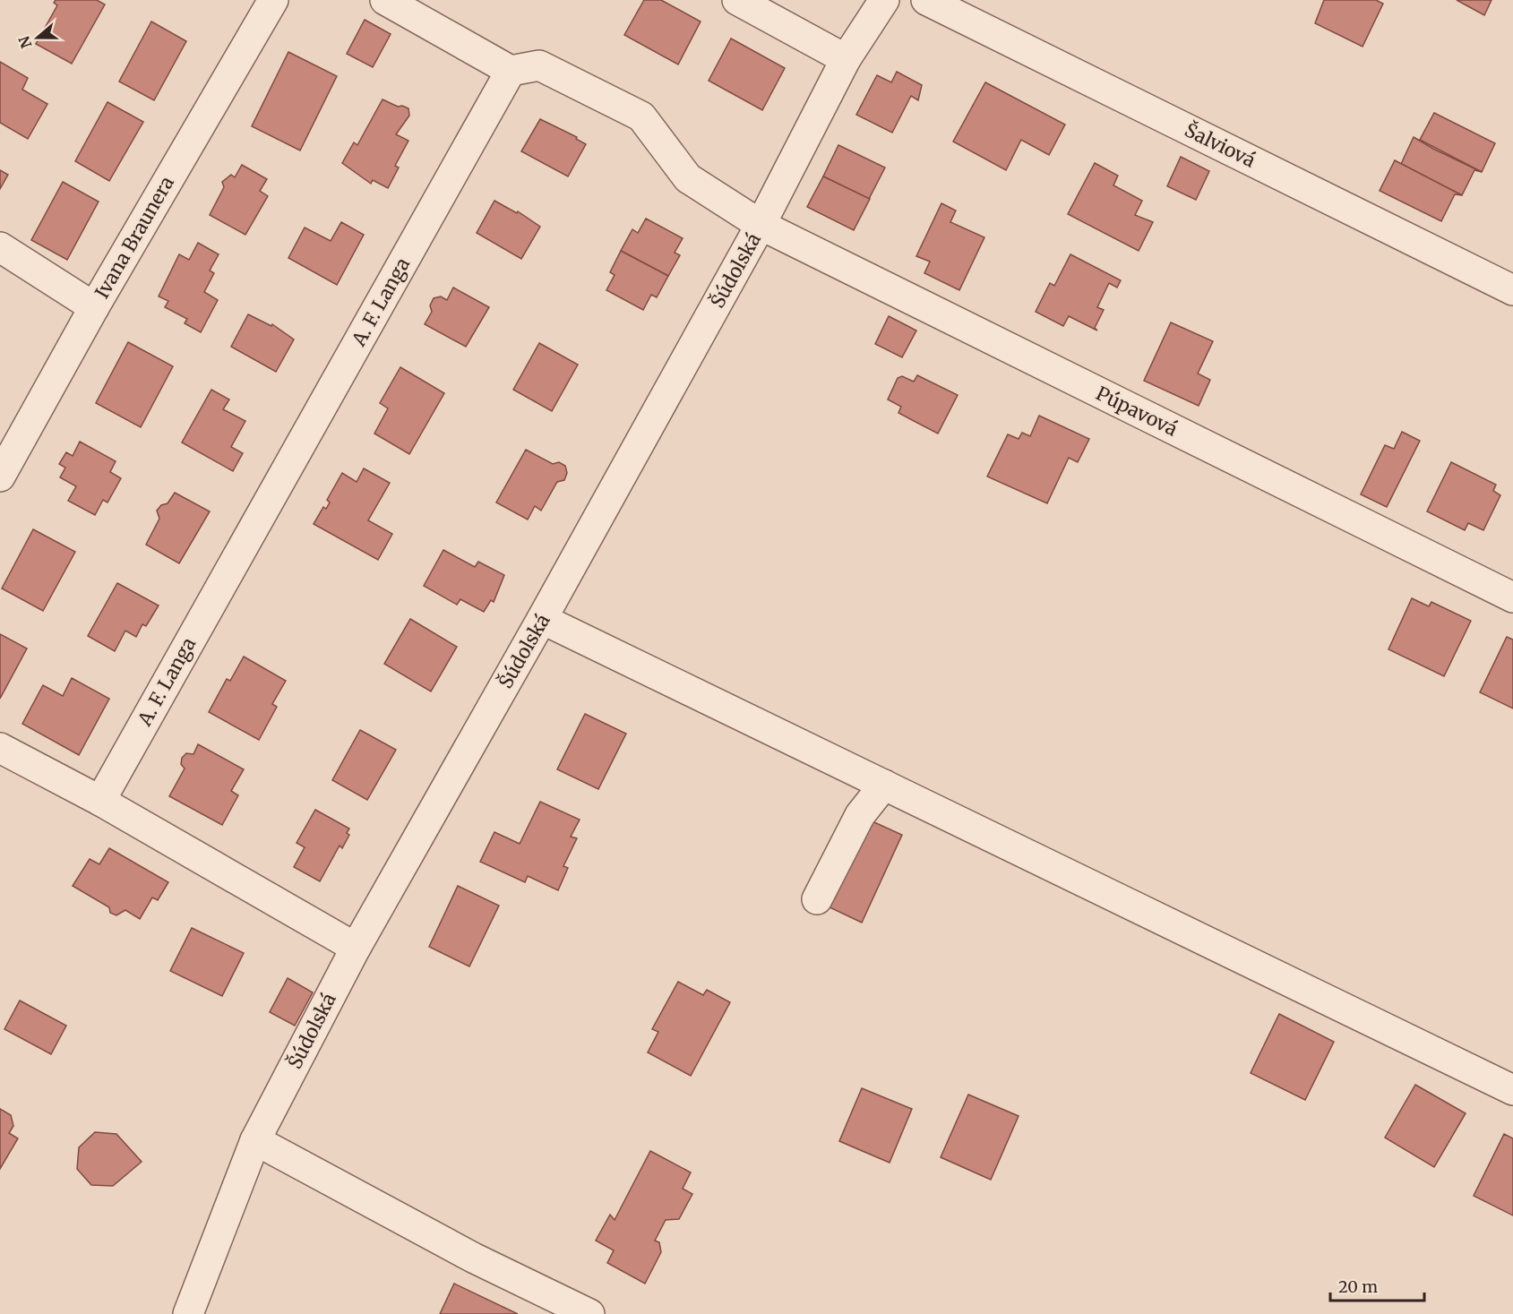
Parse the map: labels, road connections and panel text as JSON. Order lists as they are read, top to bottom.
{
  "streets": {
    "street": [
      "Šalviová",
      "Ivana Braunera",
      "Šúdolská",
      "A. F. Langa",
      "Púpavová"
    ]
  },
  "crossings": [
    ["Šúdolská", "Púpavová"]
  ],
  "scale_bar": "20 m",
  "north": "left"
}
